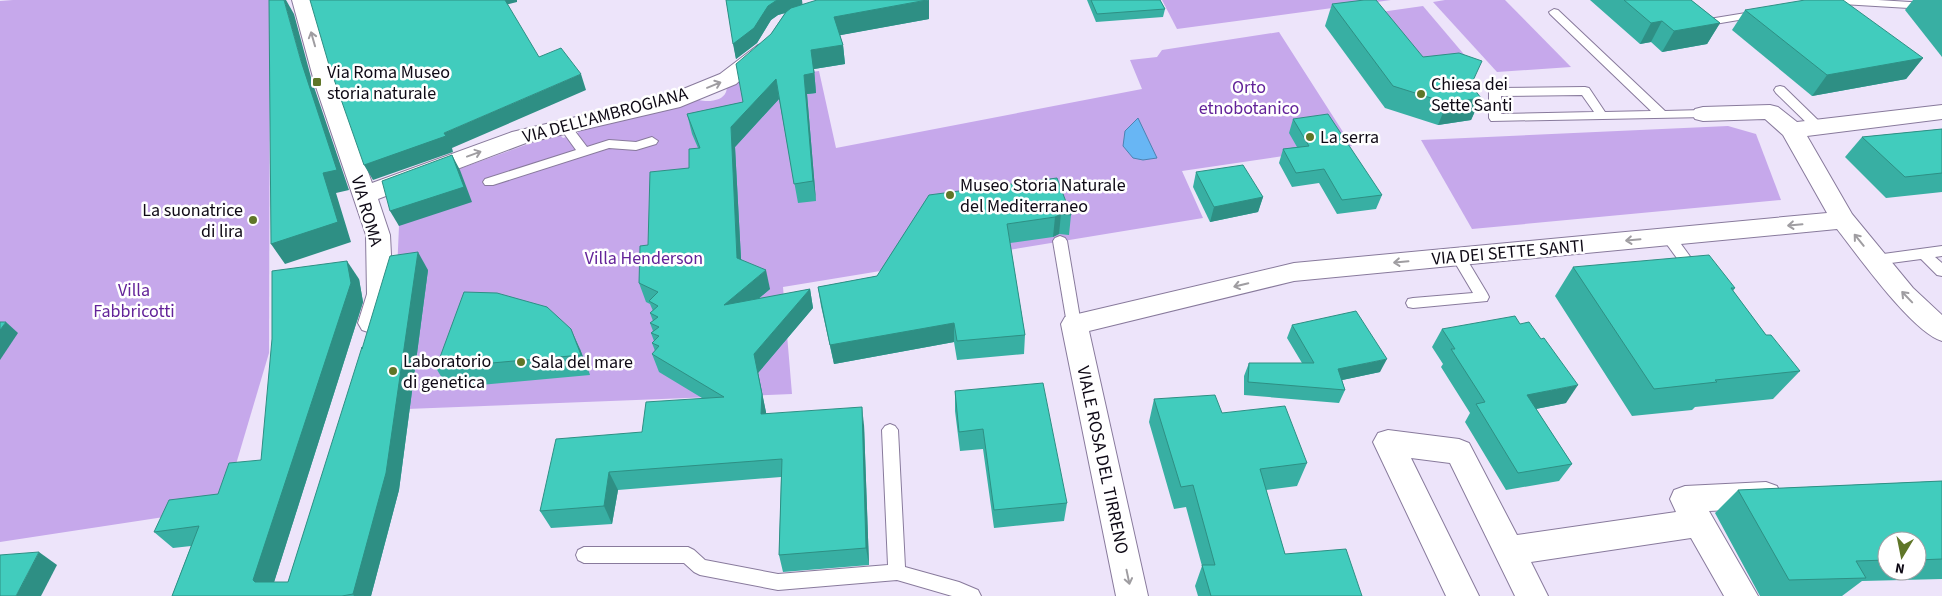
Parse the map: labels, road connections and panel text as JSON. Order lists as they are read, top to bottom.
{
  "streets": {
    "street": [
      "VIA DELL'AMBROGIANA",
      "VIA ROMA",
      "VIA DEI SETTE SANTI",
      "VIALE ROSA DEL TIRRENO"
    ]
  },
  "crossings": [
    ["VIA DELL'AMBROGIANA", "VIA ROMA"],
    ["VIA DEI SETTE SANTI", "VIALE ROSA DEL TIRRENO"]
  ],
  "one_way": [
    "VIA DELL'AMBROGIANA",
    "VIA ROMA",
    "VIA DEI SETTE SANTI",
    "VIALE ROSA DEL TIRRENO"
  ],
  "parks": ["Orto etnobotanico", "Villa Henderson", "Villa Fabbricotti"],
  "places": {
    "transit": ["Via Roma Museo storia naturale"],
    "other": [
      "Chiesa dei Sette Santi",
      "La serra",
      "Museo Storia Naturale del Mediterraneo",
      "La suonatrice di lira",
      "Sala del mare",
      "Laboratorio di genetica"
    ]
  },
  "north": "bottom"
}
